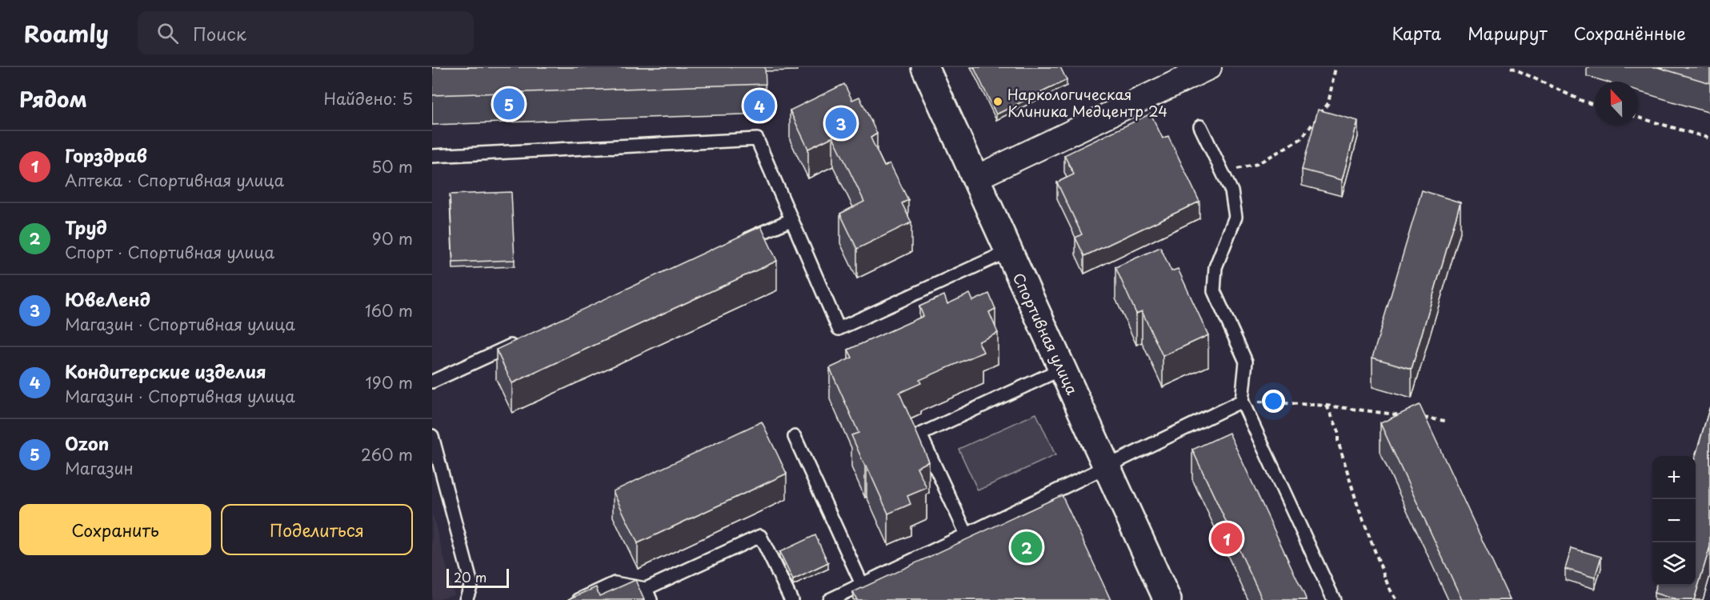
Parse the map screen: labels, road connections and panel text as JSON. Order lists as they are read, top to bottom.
{
  "streets": {
    "main road": ["Спортивная улица"]
  },
  "places": ["Наркологическая Клиника Медцентр 24"],
  "scale_bar": "20 m",
  "north": "top",
  "page": {
    "header": "Roamly",
    "search": "Поиск",
    "nav": ["Карта", "Маршрут", "Сохранённые"],
    "heading": ["Рядом", "Найдено: 5"],
    "pins": [
      "5",
      "4",
      "3",
      "1",
      "2"
    ],
    "list": [
      {
        "mark": "1",
        "name": "Горздрав",
        "note": "Аптека · Спортивная улица",
        "value": "50 m"
      },
      {
        "mark": "2",
        "name": "Труд",
        "note": "Спорт · Спортивная улица",
        "value": "90 m"
      },
      {
        "mark": "3",
        "name": "ЮвеЛенд",
        "note": "Магазин · Спортивная улица",
        "value": "160 m"
      },
      {
        "mark": "4",
        "name": "Кондитерские изделия",
        "note": "Магазин · Спортивная улица",
        "value": "190 m"
      },
      {
        "mark": "5",
        "name": "Ozon",
        "note": "Магазин",
        "value": "260 m"
      }
    ],
    "map_buttons": ["+", "−"],
    "buttons": ["Сохранить", "Поделиться"],
    "scale": "20 m"
  }
}
